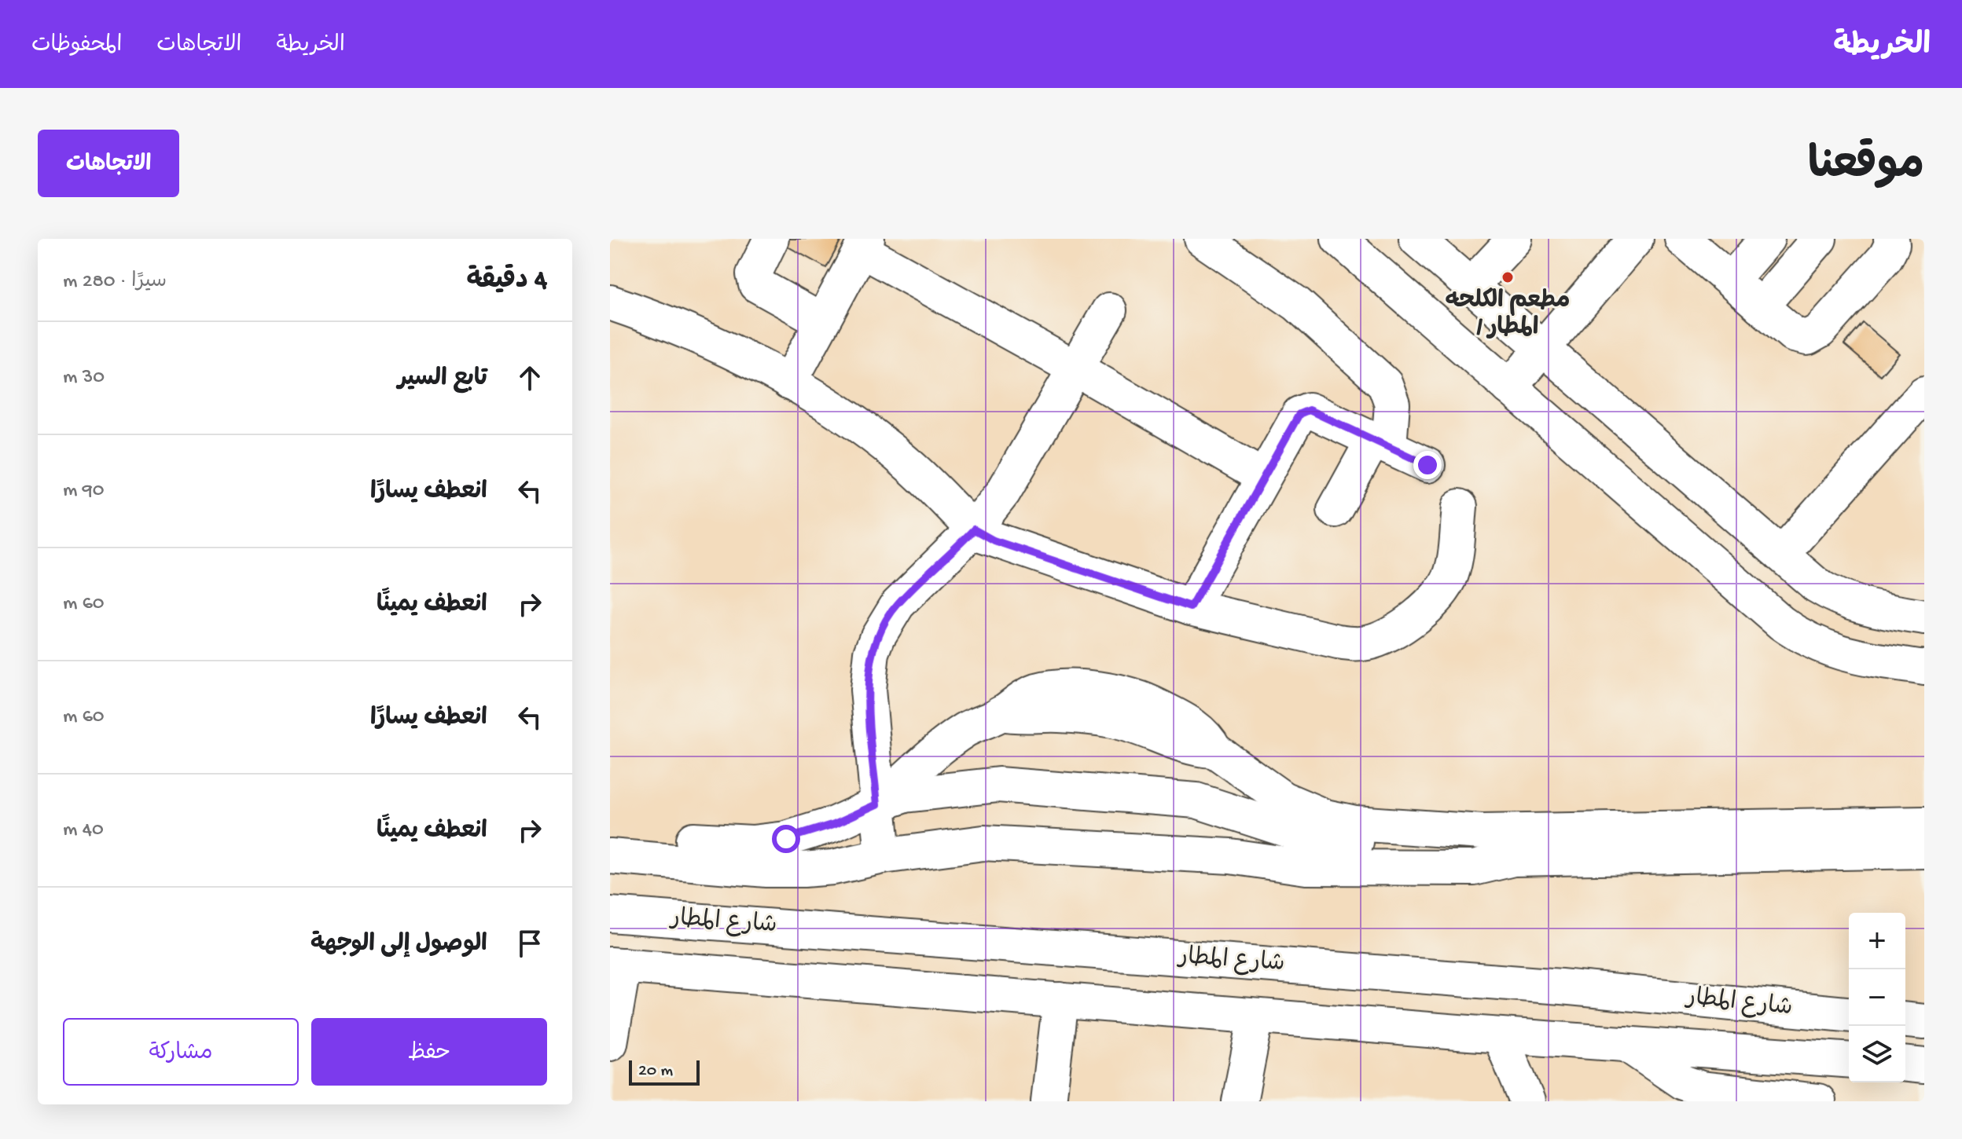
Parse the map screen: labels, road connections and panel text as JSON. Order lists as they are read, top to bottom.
{
  "streets": {
    "street": ["شارع المطار"]
  },
  "places": ["مطعم الكلحه / المطار"],
  "scale_bar": "20 m",
  "page": {
    "header": "الخريطة",
    "nav": ["الخريطة", "الاتجاهات", "المحفوظات"],
    "title": "موقعنا",
    "buttons": [
      "الاتجاهات",
      ["حفظ", "مشاركة"]
    ],
    "heading": ["4 دقيقة", "سيرًا · 280 m"],
    "list": [
      ["تابع السير", "30 m"],
      ["انعطف يسارًا", "90 m"],
      ["انعطف يمينًا", "60 m"],
      ["انعطف يسارًا", "60 m"],
      ["انعطف يمينًا", "40 m"],
      "الوصول إلى الوجهة"
    ],
    "map_buttons": ["+", "−"],
    "scale": "20 m"
  }
}
